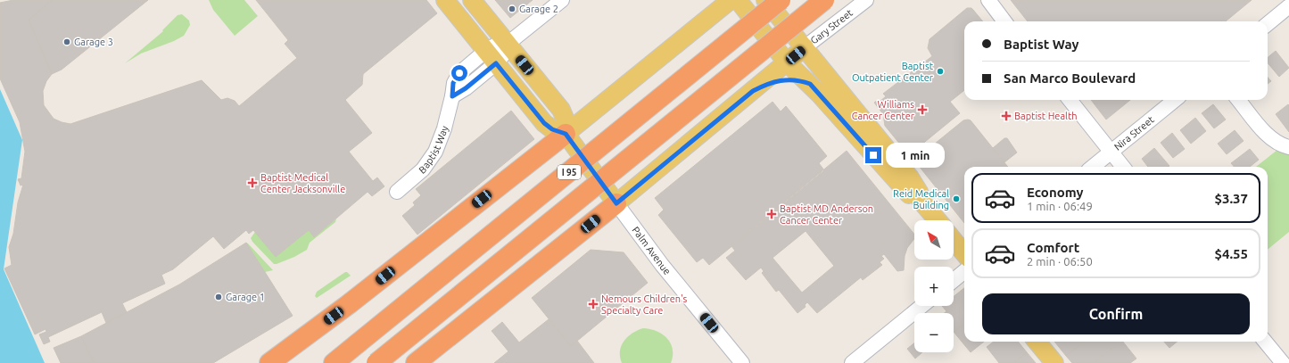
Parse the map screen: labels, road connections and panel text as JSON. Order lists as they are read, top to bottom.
{
  "streets": {
    "highway": ["I 95"],
    "main road": ["Gary Street", "Palm Avenue"],
    "street": ["Nira Street", "Baptist Way"]
  },
  "crossings": [
    ["Gary Street", "Palm Avenue"]
  ],
  "places": {
    "other": [
      "Garage 2",
      "Garage 3",
      "Baptist Outpatient Center",
      "Reid Medical Building",
      "Garage 1"
    ],
    "health": [
      "Williams Cancer Center",
      "Baptist Health",
      "Baptist Medical Center Jacksonville",
      "Baptist MD Anderson Cancer Center",
      "Nemours Children's Specialty Care"
    ]
  },
  "north": "top left",
  "page": {
    "banner": ["Baptist Way", "San Marco Boulevard"],
    "bubble": "1 min",
    "list": [
      {
        "name": "Economy",
        "note": "1 min · 06:49",
        "value": "$3.37"
      },
      {
        "name": "Comfort",
        "note": "2 min · 06:50",
        "value": "$4.55"
      }
    ],
    "map_buttons": ["+", "−"],
    "buttons": "Confirm"
  }
}
